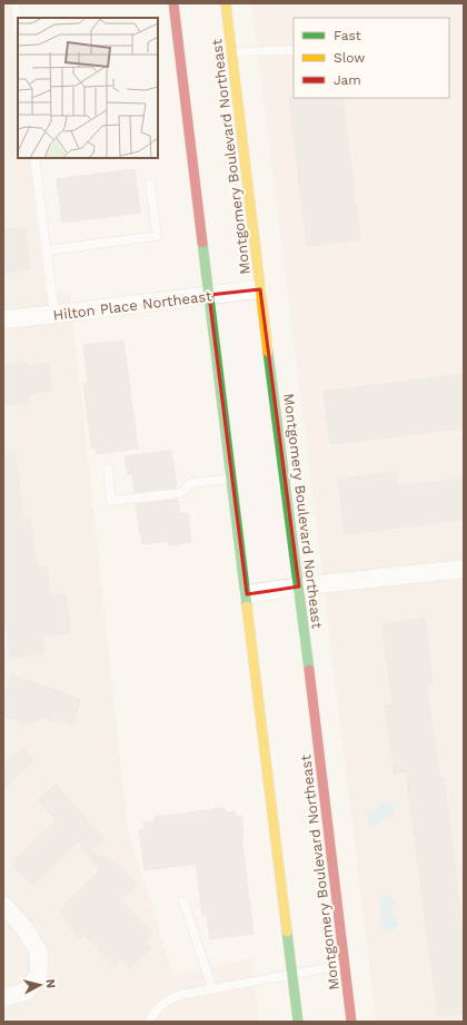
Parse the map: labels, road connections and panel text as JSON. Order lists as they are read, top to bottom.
{
  "streets": {
    "main road": ["Montgomery Boulevard Northeast"],
    "street": ["Hilton Place Northeast"]
  },
  "crossings": [
    ["Montgomery Boulevard Northeast", "Hilton Place Northeast"]
  ],
  "legend": ["Fast", "Slow", "Jam"],
  "north": "right"
}
